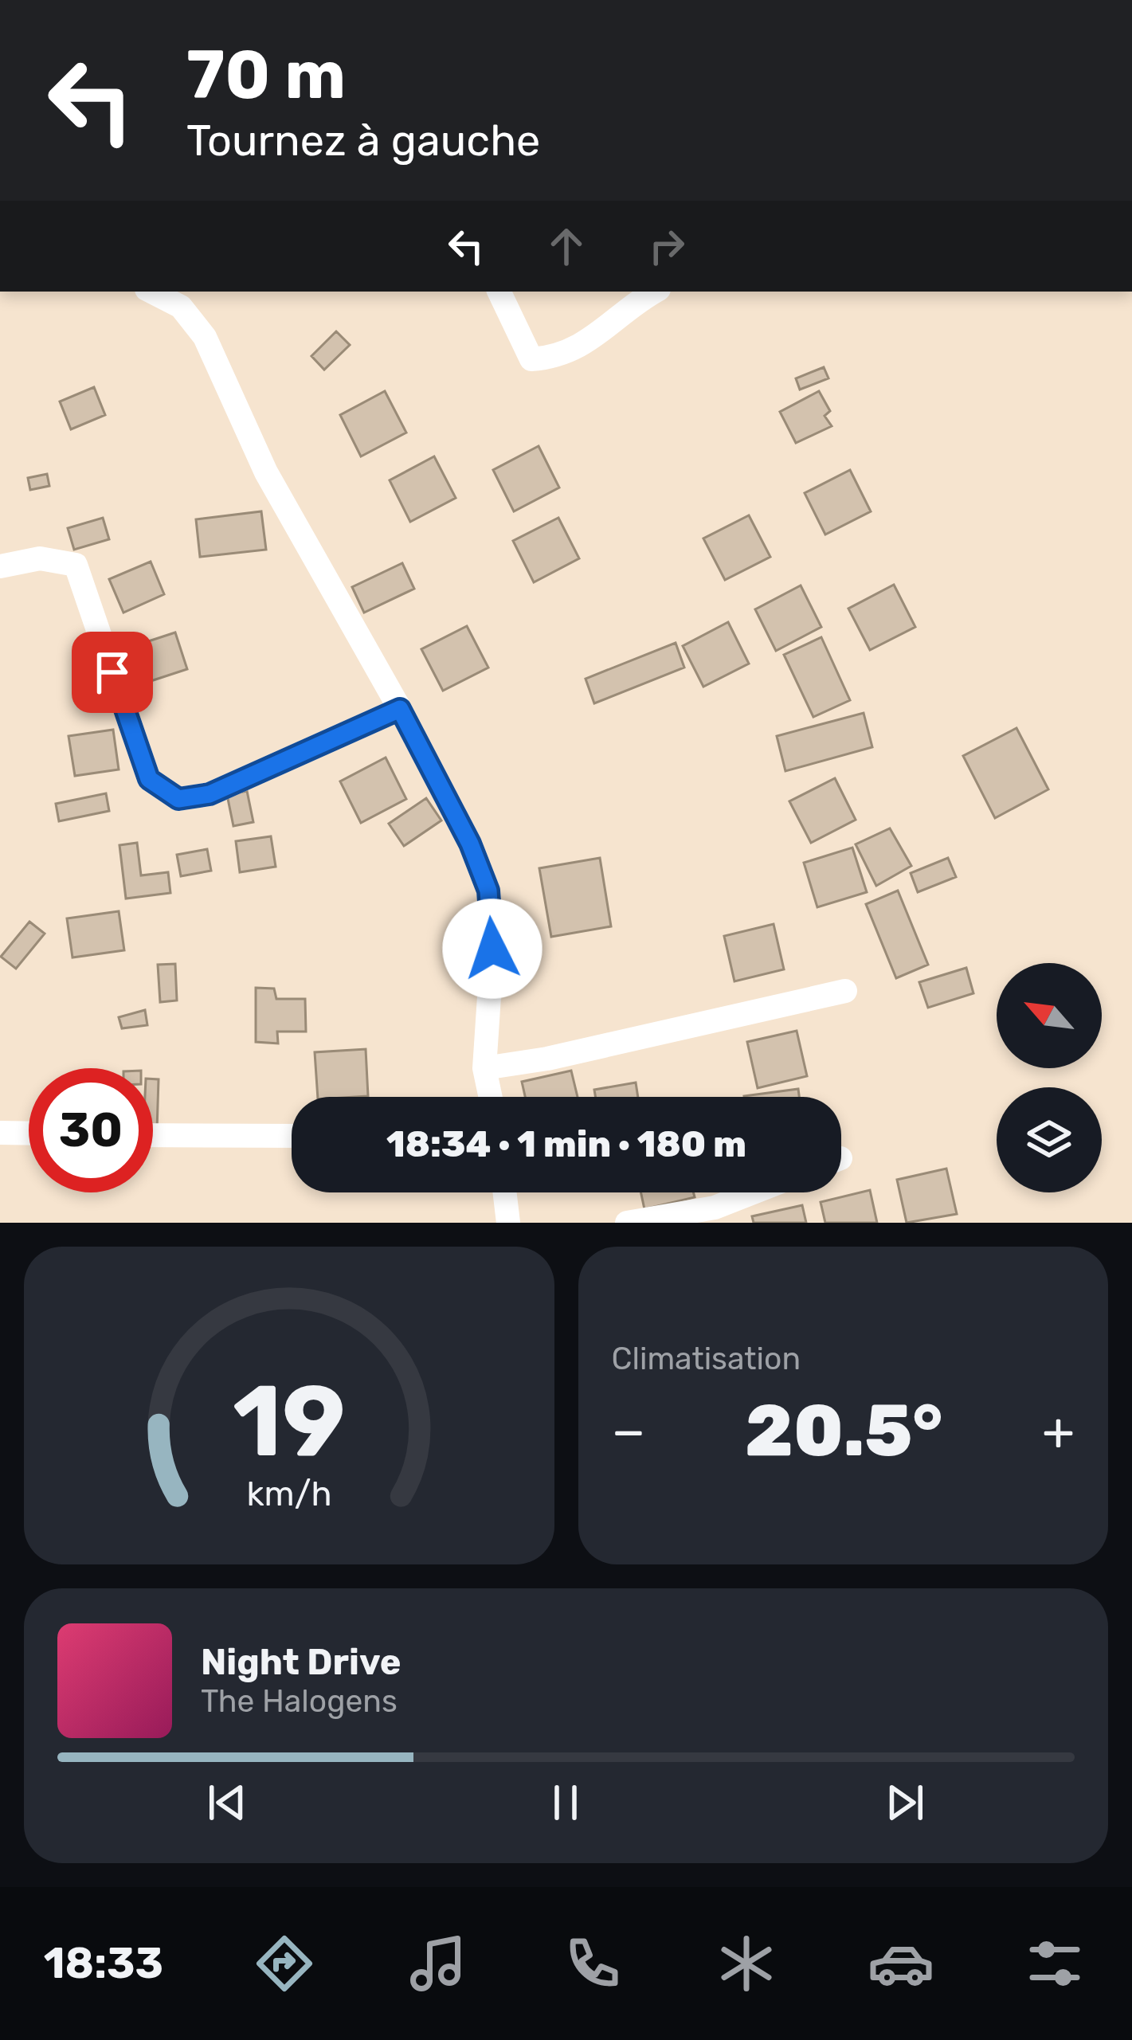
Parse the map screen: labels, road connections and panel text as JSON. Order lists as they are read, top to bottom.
{
  "north": "top left",
  "page": {
    "turn": ["70 m", "Tournez à gauche"],
    "limit": "30",
    "trip": "18:34 · 1 min · 180 m",
    "tile": "Climatisation",
    "heat": ["−", "20.5°", "+"],
    "song": ["Night Drive", "The Halogens"],
    "tabs": "18:33",
    "gauge": ["19", "km/h"]
  }
}
